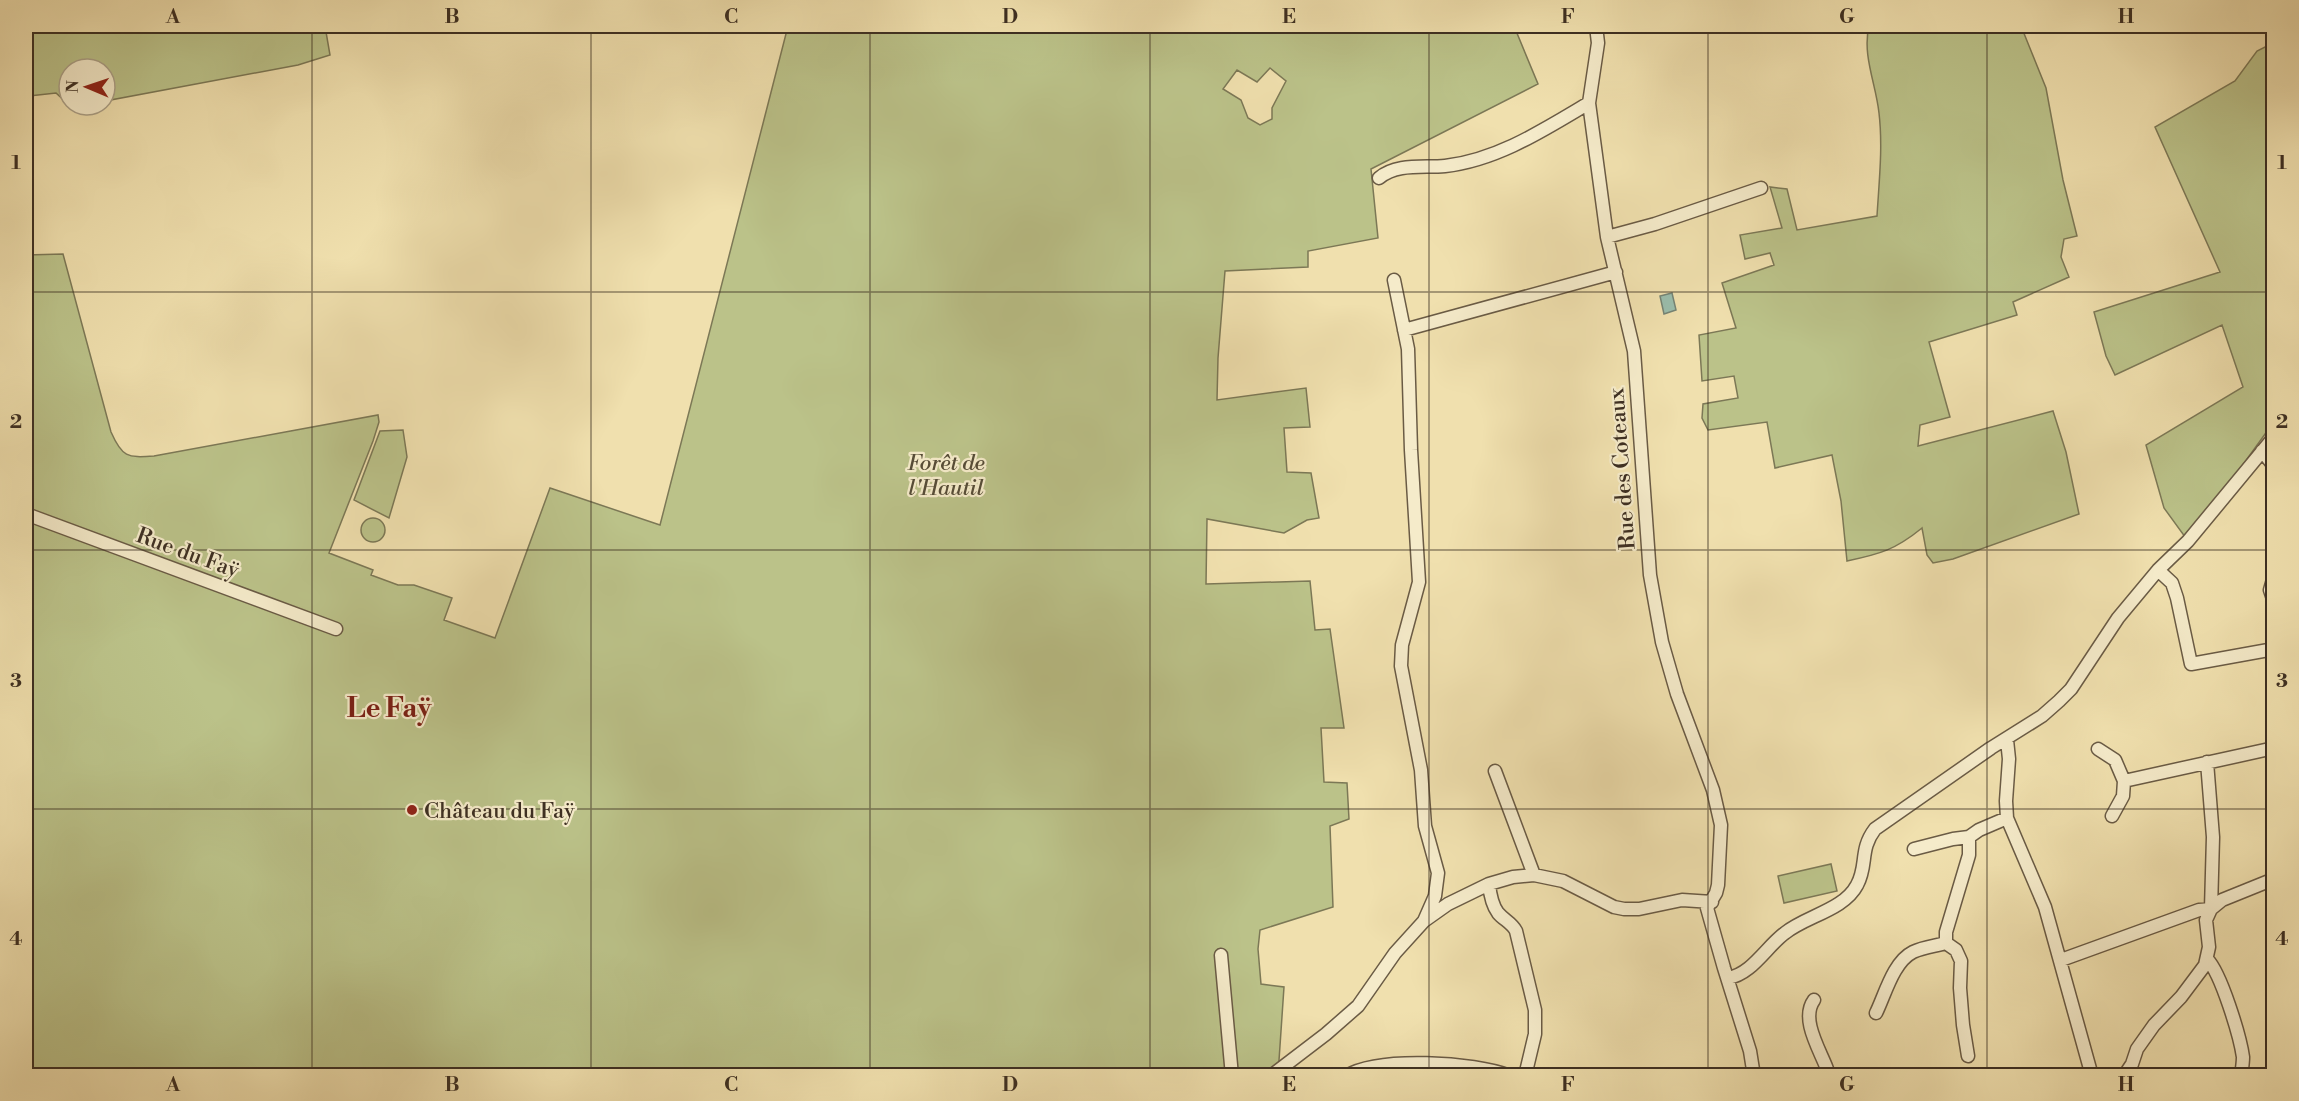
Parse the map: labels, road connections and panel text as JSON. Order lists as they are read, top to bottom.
{
  "streets": {
    "street": ["Rue des Coteaux", "Rue du Faÿ"]
  },
  "districts": ["Le Faÿ"],
  "parks": ["Forêt de l'Hautil"],
  "places": ["Château du Faÿ"],
  "north": "left",
  "grid": {
    "columns": [
      "A",
      "B",
      "C",
      "D",
      "E",
      "F",
      "G",
      "H"
    ],
    "rows": [
      "1",
      "2",
      "3",
      "4"
    ]
  }
}
